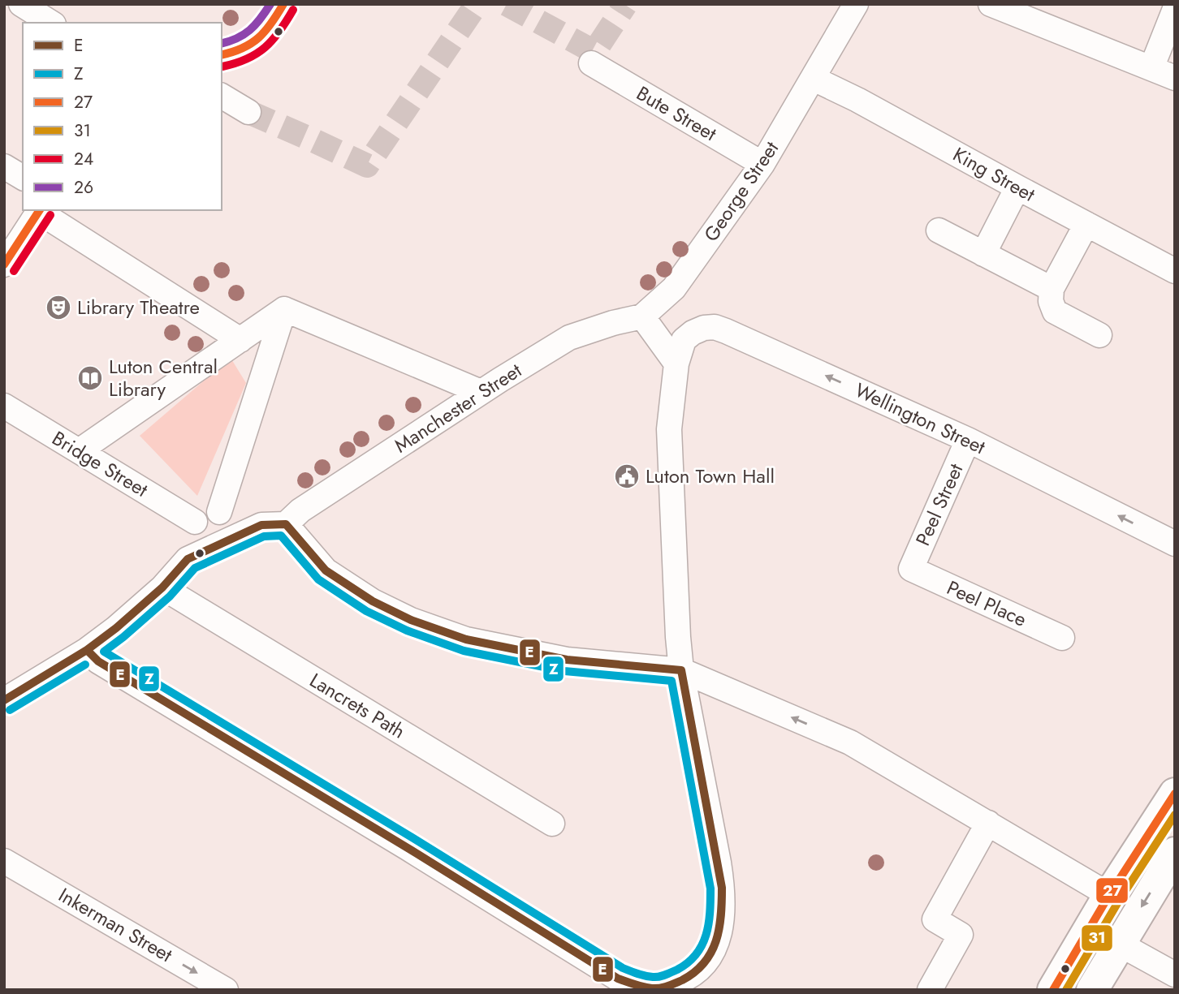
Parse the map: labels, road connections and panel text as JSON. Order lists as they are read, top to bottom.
{
  "streets": {
    "street": [
      "Bute Street",
      "King Street",
      "George Street",
      "Manchester Street",
      "Wellington Street",
      "Bridge Street",
      "Peel Street",
      "Peel Place",
      "Lancrets Path",
      "Inkerman Street"
    ]
  },
  "crossings": [
    ["Bute Street", "George Street"],
    ["King Street", "George Street"],
    ["George Street", "Manchester Street"],
    ["Wellington Street", "Peel Street"],
    ["Peel Street", "Peel Place"]
  ],
  "one_way": ["Wellington Street"],
  "places": {
    "theatre": ["Library Theatre"],
    "library": ["Luton Central Library"],
    "public building": ["Luton Town Hall"]
  },
  "lines": [
    "transit line 27",
    "transit line 26",
    "transit line 24",
    "transit line E",
    "transit line Z",
    "transit line 31"
  ],
  "legend": [
    "E",
    "Z",
    "27",
    "31",
    "24",
    "26"
  ]
}
